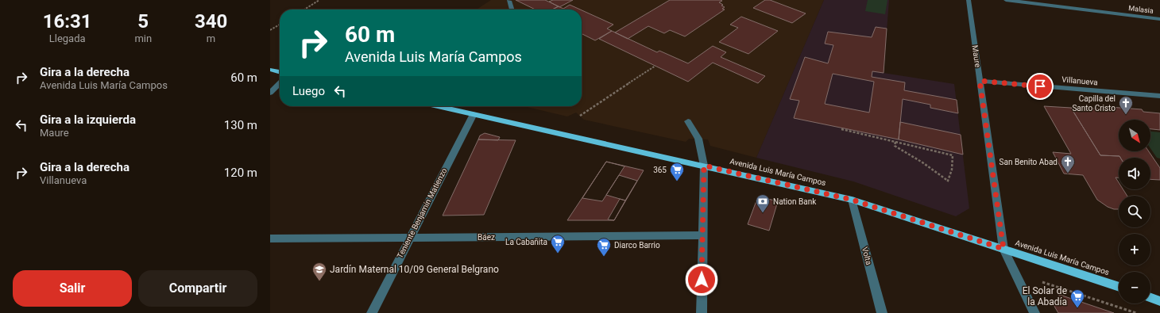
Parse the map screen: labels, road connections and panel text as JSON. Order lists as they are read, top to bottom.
{
  "streets": {
    "main road": ["Avenida Luis María Campos"],
    "street": [
      "Malasia",
      "Maure",
      "Villanueva",
      "Teniente Benjamín Matienzo",
      "Báez",
      "Volta"
    ]
  },
  "crossings": [
    ["Maure", "Villanueva"],
    ["Maure", "Avenida Luis María Campos"],
    ["Avenida Luis María Campos", "Teniente Benjamín Matienzo"],
    ["Avenida Luis María Campos", "Volta"],
    ["Teniente Benjamín Matienzo", "Báez"]
  ],
  "places": {
    "church": ["Capilla del Santo Cristo", "San Benito Abad"],
    "supermarket": [
      "365",
      "La Cabañita",
      "Diarco Barrio",
      "El Solar de la Abadía"
    ],
    "bank": ["Nation Bank"],
    "school or university": ["Jardín Maternal 10/09 General Belgrano"]
  },
  "north": "bottom right",
  "page": {
    "eta": [
      "16:31",
      "Llegada",
      "5",
      "min",
      "340",
      "m"
    ],
    "turn": ["60 m", "Avenida Luis María Campos"],
    "list": [
      {
        "name": "Gira a la derecha",
        "note": "Avenida Luis María Campos",
        "value": "60 m"
      },
      {
        "name": "Gira a la izquierda",
        "note": "Maure",
        "value": "130 m"
      },
      {
        "name": "Gira a la derecha",
        "note": "Villanueva",
        "value": "120 m"
      }
    ],
    "then": "Luego",
    "map_buttons": ["+", "−"],
    "buttons": ["Salir", "Compartir"]
  }
}
